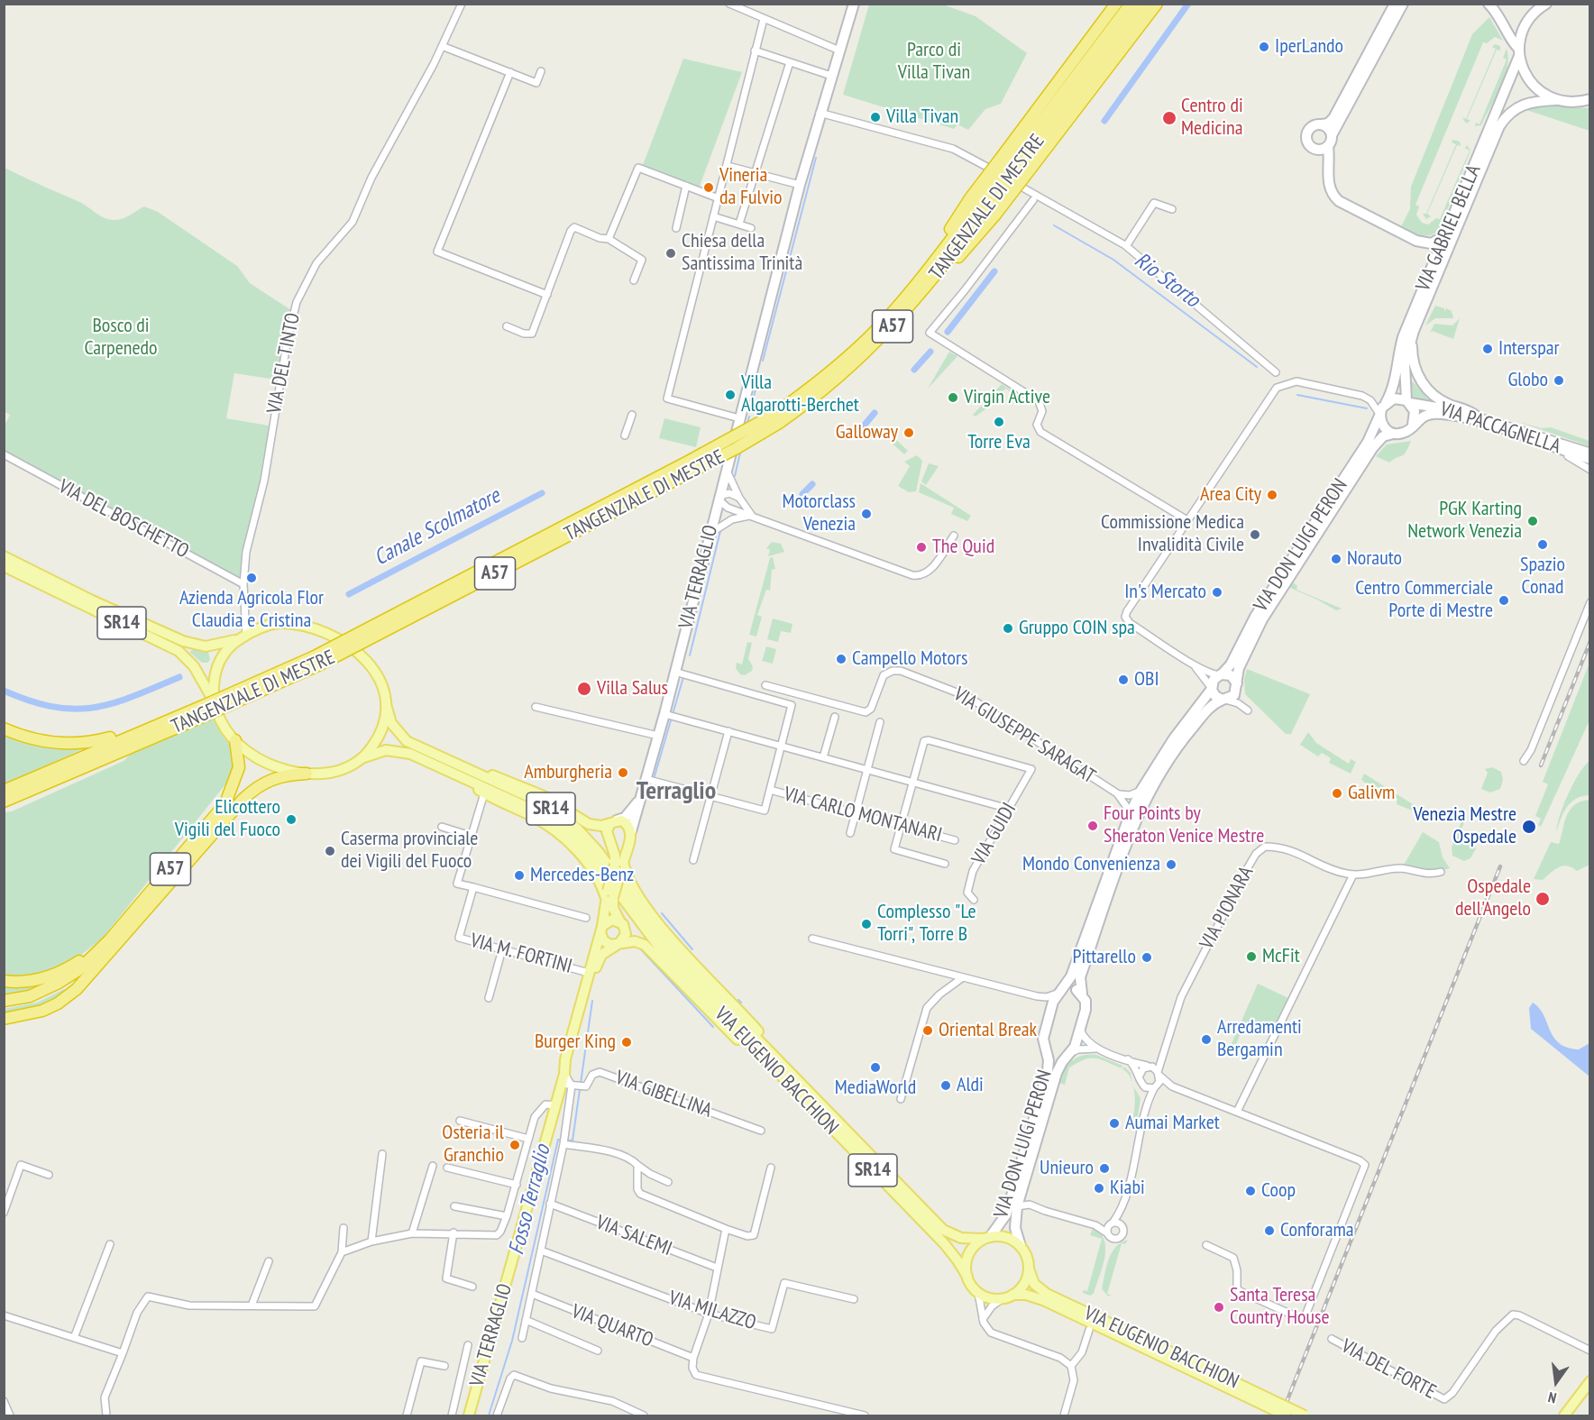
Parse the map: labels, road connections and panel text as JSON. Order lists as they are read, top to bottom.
{
  "streets": {
    "highway": ["TANGENZIALE DI MESTRE", "A57"],
    "main road": ["VIA TERRAGLIO", "SR14", "VIA EUGENIO BACCHION"],
    "street": [
      "VIA GABRIEL BELLA",
      "VIA DEL TINTO",
      "VIA PACCAGNELLA",
      "VIA DEL BOSCHETTO",
      "VIA DON LUIGI PERON",
      "VIA GIUSEPPE SARAGAT",
      "VIA CARLO MONTANARI",
      "VIA GUIDI",
      "VIA PIONARA",
      "VIA M. FORTINI",
      "VIA GIBELLINA",
      "VIA SALEMI",
      "VIA MILAZZO",
      "VIA QUARTO",
      "VIA DEL FORTE"
    ]
  },
  "crossings": [
    ["TANGENZIALE DI MESTRE", "A57"],
    ["VIA GABRIEL BELLA", "VIA PACCAGNELLA"],
    ["VIA GABRIEL BELLA", "VIA DON LUIGI PERON"],
    ["A57", "VIA DEL TINTO"],
    ["A57", "SR14"],
    ["VIA DEL TINTO", "VIA DEL BOSCHETTO"],
    ["VIA DEL TINTO", "SR14"],
    ["VIA PACCAGNELLA", "VIA DON LUIGI PERON"],
    ["VIA DON LUIGI PERON", "VIA EUGENIO BACCHION"],
    ["VIA TERRAGLIO", "SR14"],
    ["VIA TERRAGLIO", "VIA M. FORTINI"],
    ["VIA TERRAGLIO", "VIA EUGENIO BACCHION"],
    ["VIA TERRAGLIO", "VIA GIBELLINA"],
    ["SR14", "VIA EUGENIO BACCHION"]
  ],
  "districts": ["Terraglio"],
  "water": ["Rio Storto", "Canale Scolmatore", "Fosso Terraglio"],
  "parks": ["Parco di Villa Tivan", "Bosco di Carpenedo"],
  "places": [
    "IperLando",
    "Villa Tivan",
    "Centro di Medicina",
    "Vineria da Fulvio",
    "Chiesa della Santissima Trinità",
    "Interspar",
    "Globo",
    "Villa Algarotti-Berchet",
    "Virgin Active",
    "Torre Eva",
    "Galloway",
    "Area City",
    "Motorclass Venezia",
    "PGK Karting Network Venezia",
    "Commissione Medica Invalidità Civile",
    "Spazio Conad",
    "The Quid",
    "Norauto",
    "Azienda Agricola Flor Claudia e Cristina",
    "In's Mercato",
    "Centro Commerciale Porte di Mestre",
    "Gruppo COIN spa",
    "Campello Motors",
    "OBI",
    "Villa Salus",
    "Amburgheria",
    "Galivm",
    "Elicottero Vigili del Fuoco",
    "Four Points by Sheraton Venice Mestre",
    "Venezia Mestre Ospedale",
    "Caserma provinciale dei Vigili del Fuoco",
    "Mondo Convenienza",
    "Mercedes-Benz",
    "Ospedale dell'Angelo",
    "Complesso \"Le Torri\", Torre B",
    "McFit",
    "Pittarello",
    "Oriental Break",
    "Arredamenti Bergamin",
    "Burger King",
    "MediaWorld",
    "Aldi",
    "Aumai Market",
    "Osteria il Granchio",
    "Unieuro",
    "Kiabi",
    "Coop",
    "Conforama",
    "Santa Teresa Country House"
  ],
  "north": "bottom"
}
